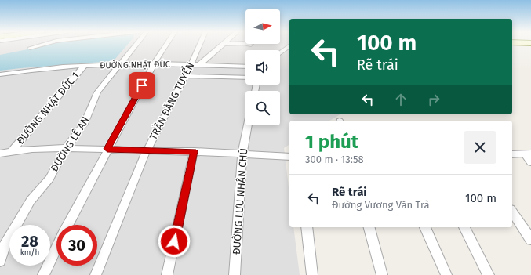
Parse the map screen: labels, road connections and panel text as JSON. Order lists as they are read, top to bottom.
{
  "streets": {
    "street": [
      "ĐƯỜNG NHẬT ĐỨC",
      "TRẦN ĐĂNG TUYỂN",
      "ĐƯỜNG NHẬT ĐỨC 1",
      "ĐƯỜNG LÊ AN",
      "ĐƯỜNG LƯU NHÂN CHÚ"
    ]
  },
  "crossings": [
    ["ĐƯỜNG NHẬT ĐỨC", "TRẦN ĐĂNG TUYỂN"],
    ["ĐƯỜNG NHẬT ĐỨC", "ĐƯỜNG NHẬT ĐỨC 1"],
    ["ĐƯỜNG NHẬT ĐỨC", "ĐƯỜNG LÊ AN"]
  ],
  "north": "right",
  "page": {
    "turn": ["100 m", "Rẽ trái"],
    "heading": ["1 phút", "300 m · 13:58"],
    "list": [
      {
        "name": "Rẽ trái",
        "note": "Đường Vương Văn Trà",
        "value": "100 m"
      }
    ],
    "speed": "28 km/h",
    "limit": "30"
  }
}
